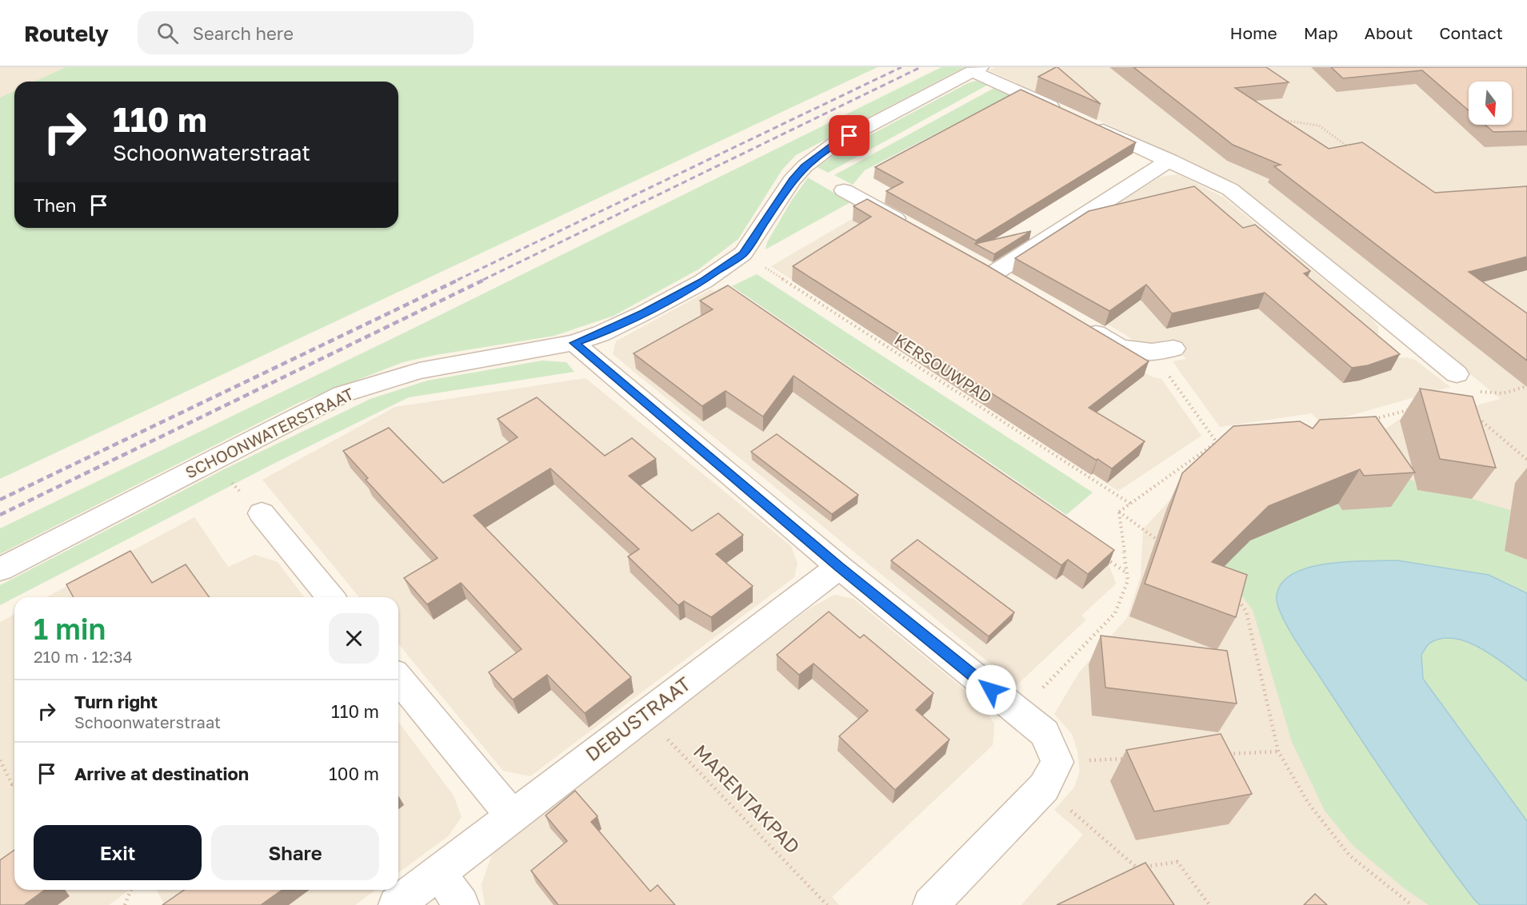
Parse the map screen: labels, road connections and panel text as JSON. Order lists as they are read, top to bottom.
{
  "streets": {
    "street": ["SCHOONWATERSTRAAT", "DEBUSTRAAT"],
    "path": ["KERSOUWPAD", "MARENTAKPAD"]
  },
  "crossings": [
    ["KERSOUWPAD", "SCHOONWATERSTRAAT"],
    ["DEBUSTRAAT", "MARENTAKPAD"]
  ],
  "north": "bottom",
  "page": {
    "header": "Routely",
    "search": "Search here",
    "nav": [
      "Home",
      "Map",
      "About",
      "Contact"
    ],
    "turn": ["110 m", "Schoonwaterstraat"],
    "then": "Then",
    "heading": ["1 min", "210 m · 12:34"],
    "list": [
      {
        "name": "Turn right",
        "note": "Schoonwaterstraat",
        "value": "110 m"
      },
      {
        "name": "Arrive at destination",
        "value": "100 m"
      }
    ],
    "buttons": ["Exit", "Share"]
  }
}
